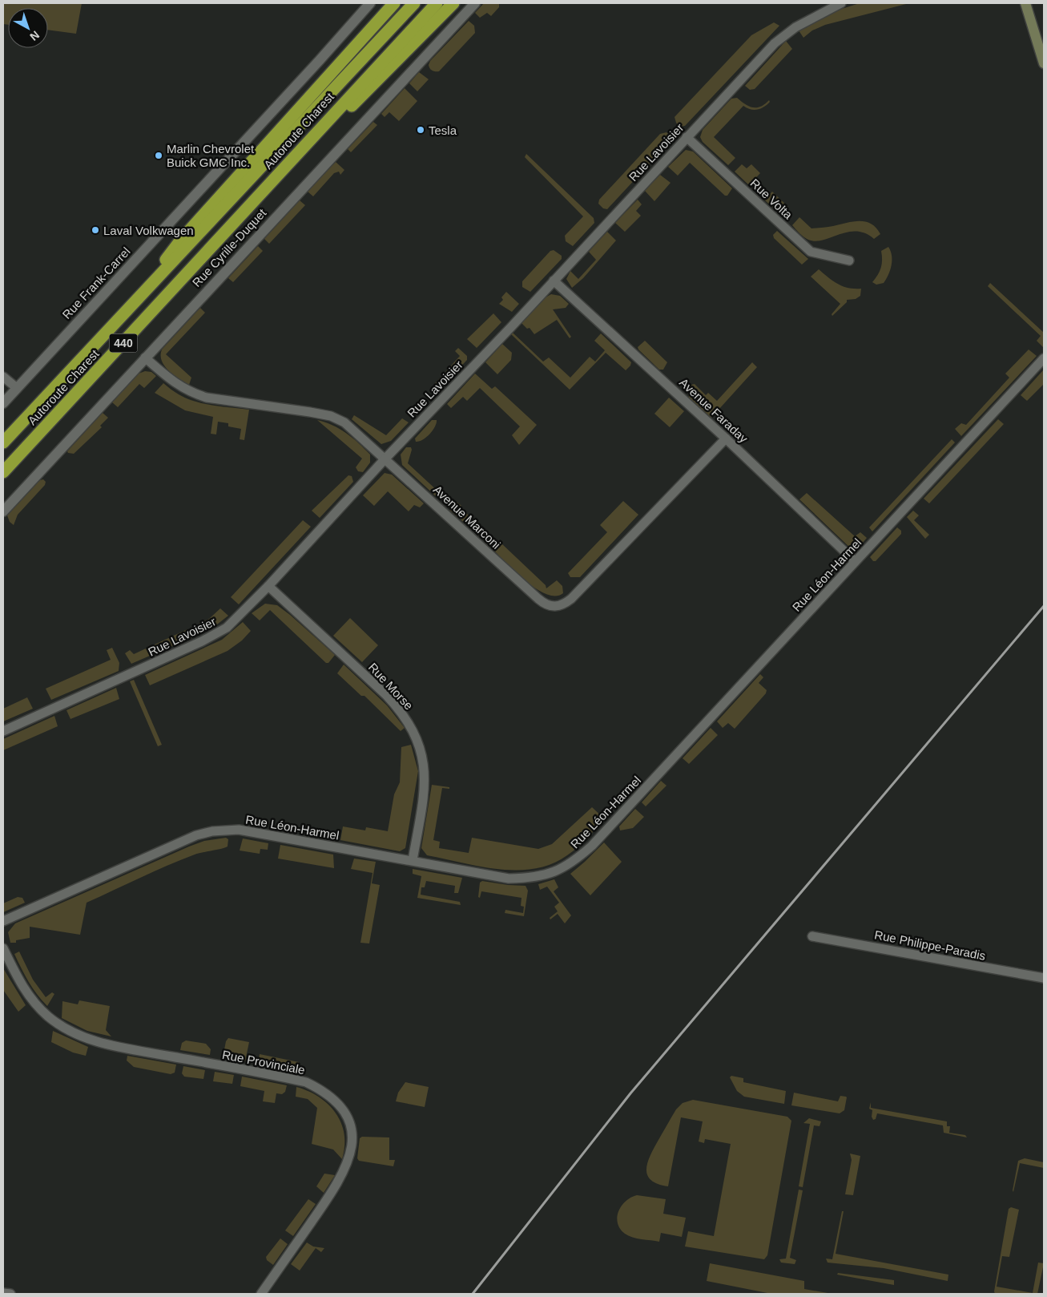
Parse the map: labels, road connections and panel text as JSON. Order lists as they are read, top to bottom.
{
  "streets": {
    "highway": ["Autoroute Charest", "440"],
    "street": [
      "Rue Lavoisier",
      "Rue Volta",
      "Rue Cyrille-Duquet",
      "Rue Frank-Carrel",
      "Avenue Faraday",
      "Avenue Marconi",
      "Rue Léon-Harmel",
      "Rue Morse",
      "Rue Philippe-Paradis",
      "Rue Provinciale"
    ]
  },
  "crossings": [
    ["Rue Lavoisier", "Rue Volta"],
    ["Rue Lavoisier", "Avenue Faraday"],
    ["Rue Lavoisier", "Avenue Marconi"],
    ["Rue Lavoisier", "Rue Morse"],
    ["Rue Cyrille-Duquet", "Avenue Marconi"],
    ["Avenue Faraday", "Avenue Marconi"],
    ["Avenue Faraday", "Rue Léon-Harmel"],
    ["Rue Léon-Harmel", "Rue Morse"]
  ],
  "places": ["Tesla", "Marlin Chevrolet Buick GMC Inc.", "Laval Volkwagen"],
  "north": "bottom right"
}
